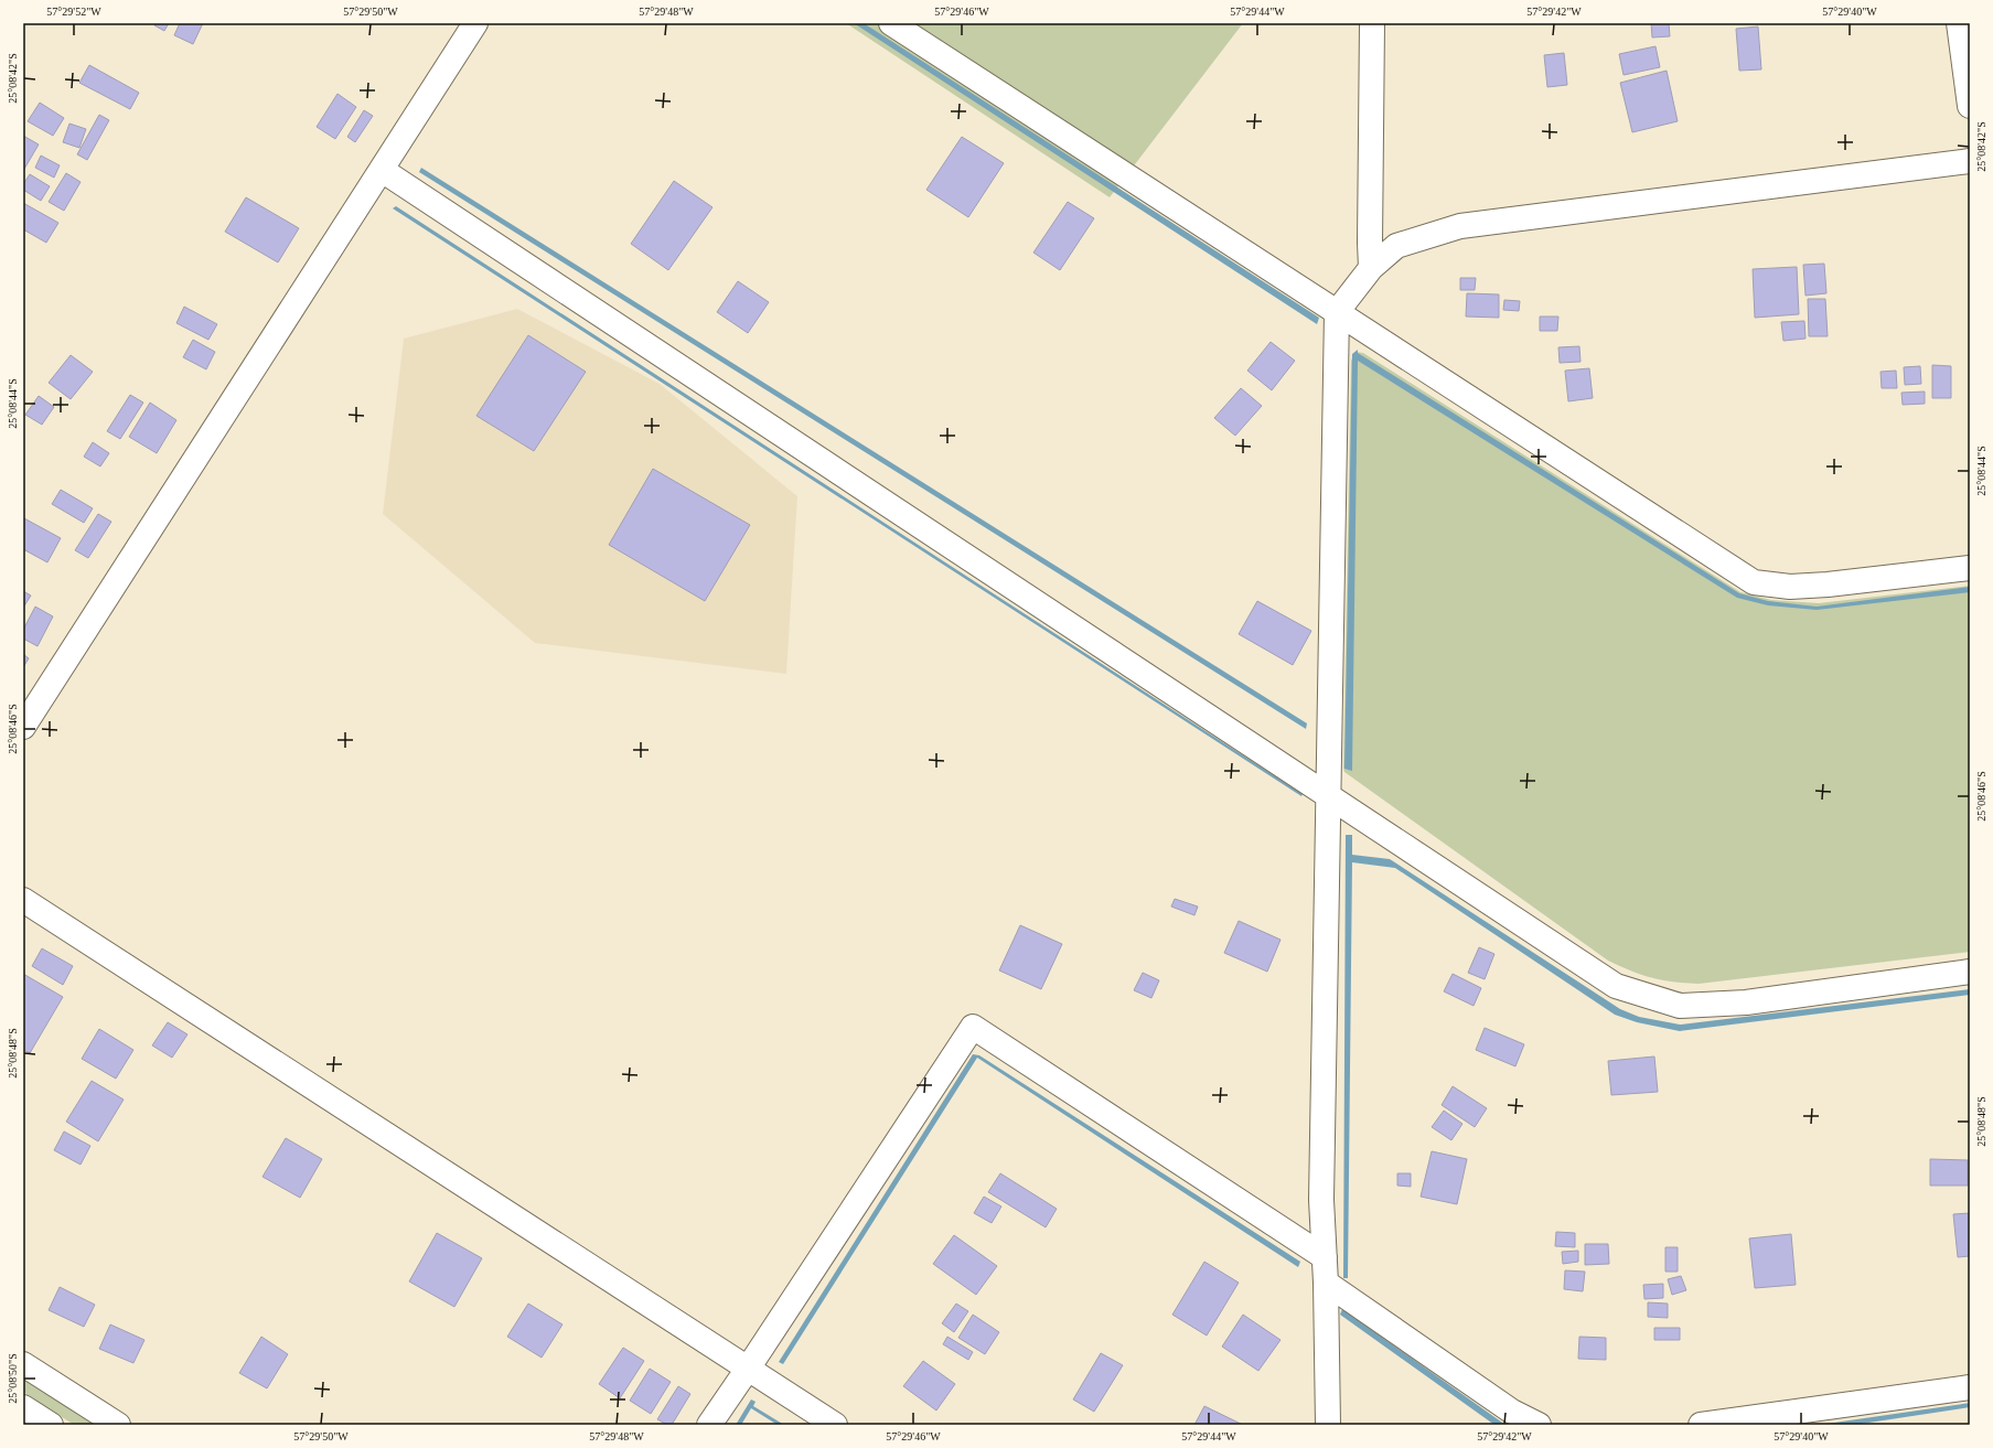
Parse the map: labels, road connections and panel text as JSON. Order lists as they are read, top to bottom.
{
  "coordinates": [
    "57°29'52\"W",
    "57°29'50\"W",
    "57°29'48\"W",
    "57°29'46\"W",
    "57°29'44\"W",
    "57°29'42\"W",
    "57°29'40\"W",
    "25°08'42\"S",
    "25°08'44\"S",
    "25°08'46\"S",
    "25°08'48\"S",
    "25°08'50\"S"
  ]
}
